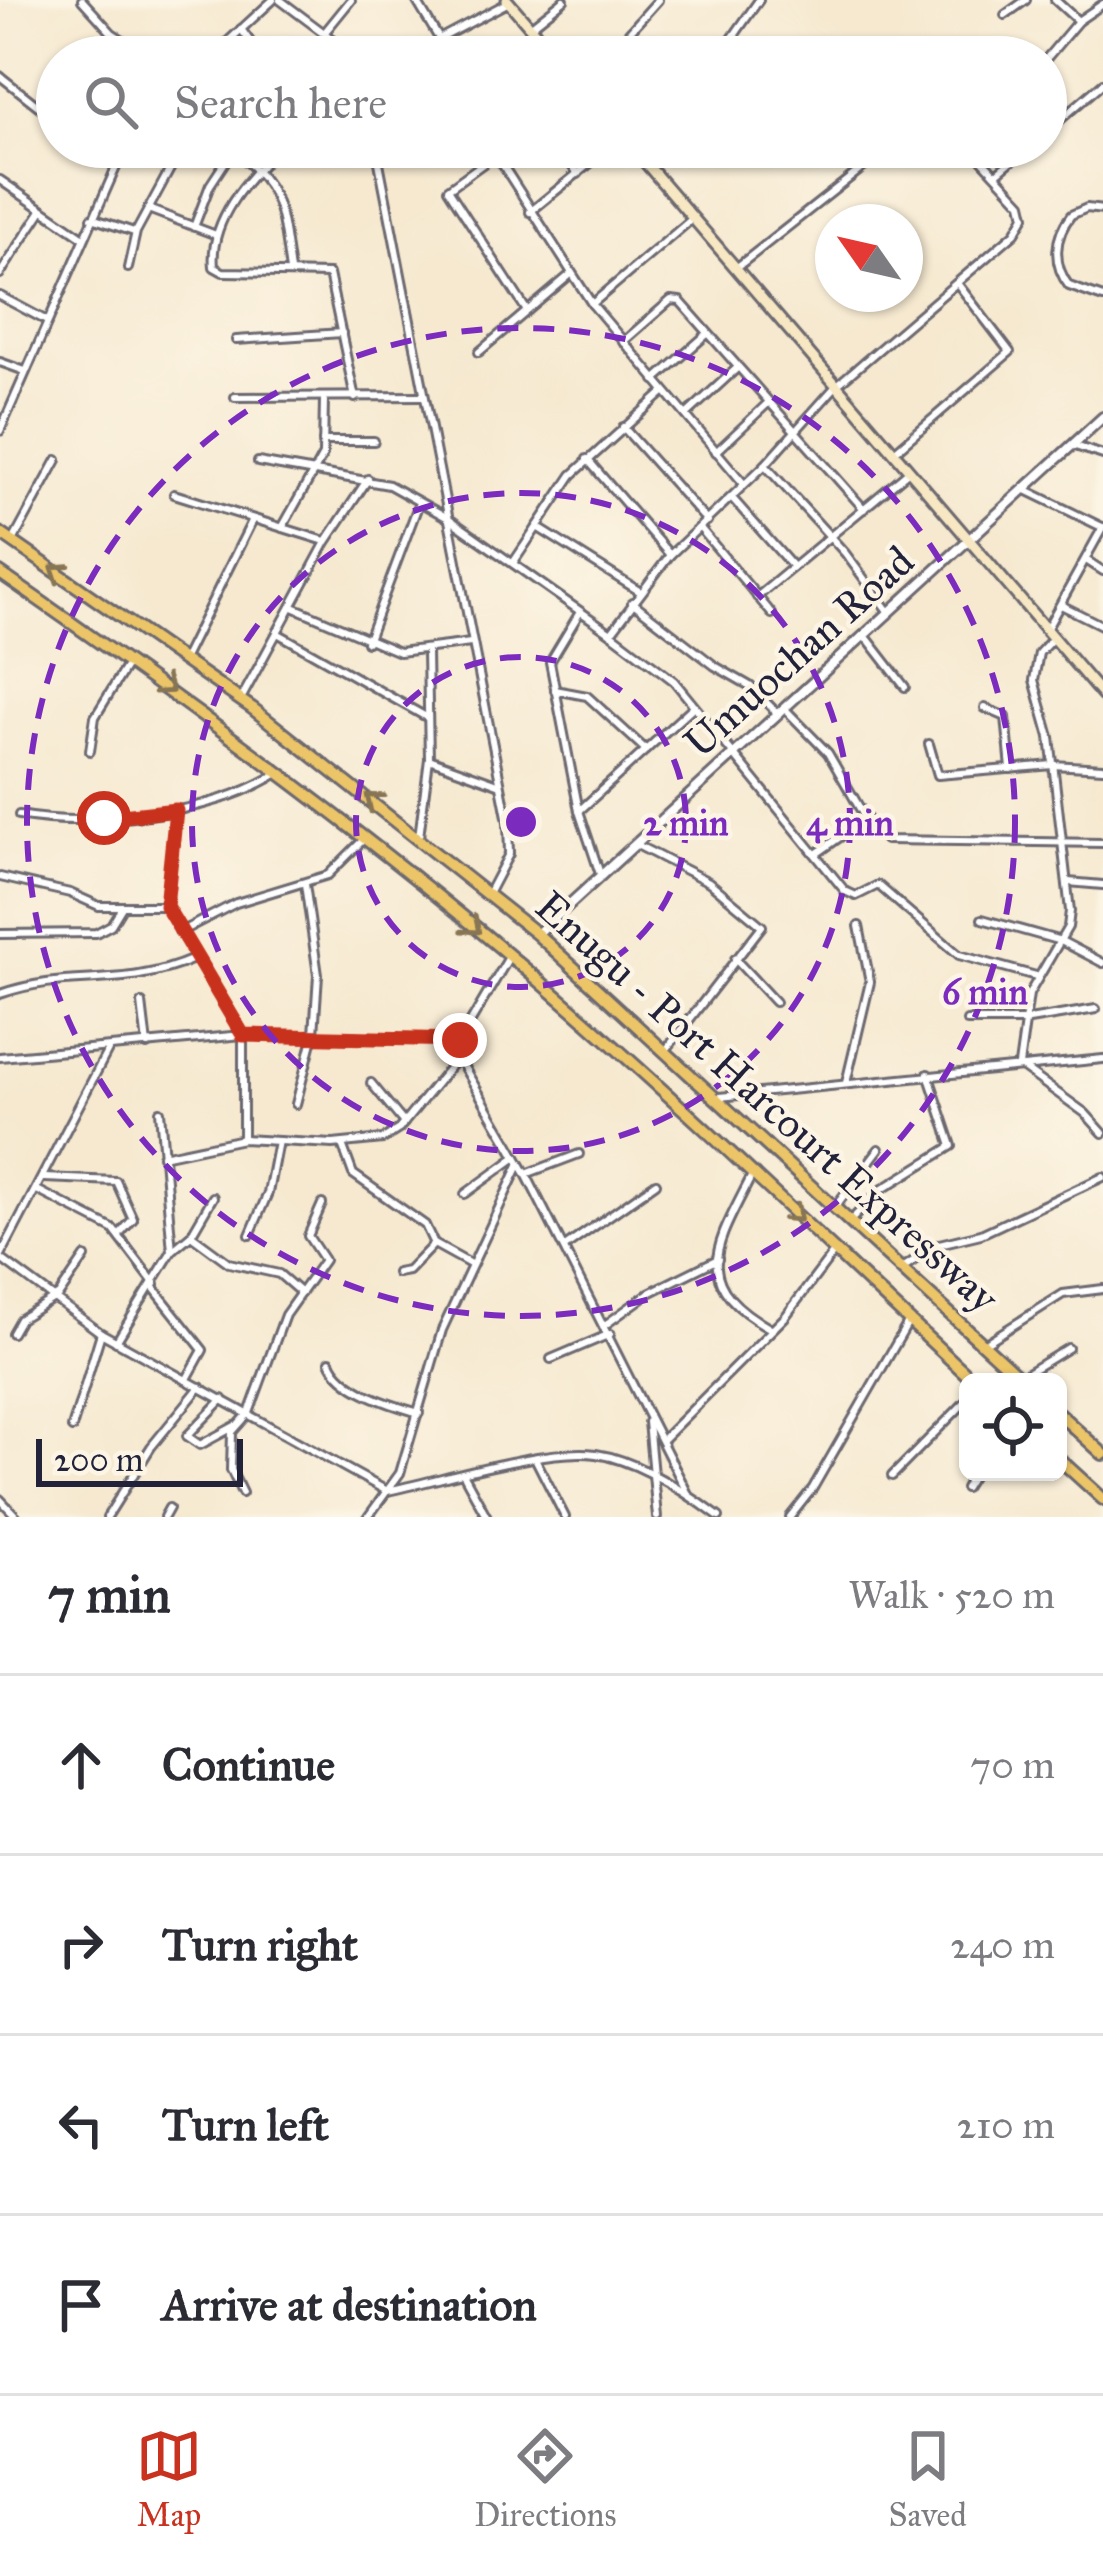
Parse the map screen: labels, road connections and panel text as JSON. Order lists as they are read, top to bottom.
{
  "streets": {
    "highway": ["Enugu - Port Harcourt Expressway"],
    "street": ["Umuochan Road"]
  },
  "crossings": [
    ["Umuochan Road", "Enugu - Port Harcourt Expressway"]
  ],
  "scale_bar": "200 m",
  "north": "top left",
  "page": {
    "search": "Search here",
    "scale": "200 m",
    "heading": ["7 min", "Walk · 520 m"],
    "list": [
      ["Continue", "70 m"],
      ["Turn right", "240 m"],
      ["Turn left", "210 m"],
      "Arrive at destination"
    ],
    "nav": ["Map", "Directions", "Saved"]
  },
  "rings": ["2 min", "4 min", "6 min"]
}
